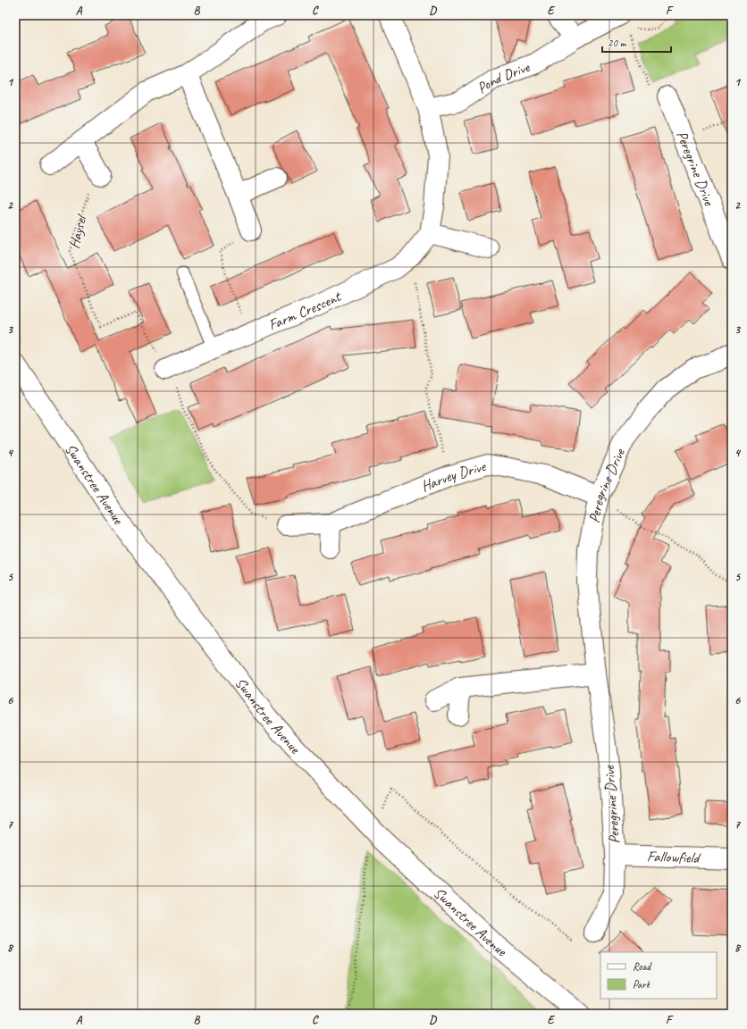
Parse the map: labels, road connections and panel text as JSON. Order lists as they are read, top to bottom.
{
  "streets": {
    "street": [
      "Pond Drive",
      "Peregrine Drive",
      "Farm Crescent",
      "Harvey Drive",
      "Swanstree Avenue",
      "Fallowfield"
    ],
    "path": ["Haysel"]
  },
  "crossings": [
    ["Pond Drive", "Farm Crescent"],
    ["Peregrine Drive", "Harvey Drive"],
    ["Peregrine Drive", "Fallowfield"],
    ["Haysel", "Farm Crescent"]
  ],
  "legend": ["Road", "Park"],
  "scale_bar": "20 m",
  "grid": {
    "columns": [
      "A",
      "B",
      "C",
      "D",
      "E",
      "F"
    ],
    "rows": [
      "1",
      "2",
      "3",
      "4",
      "5",
      "6",
      "7",
      "8"
    ]
  }
}
